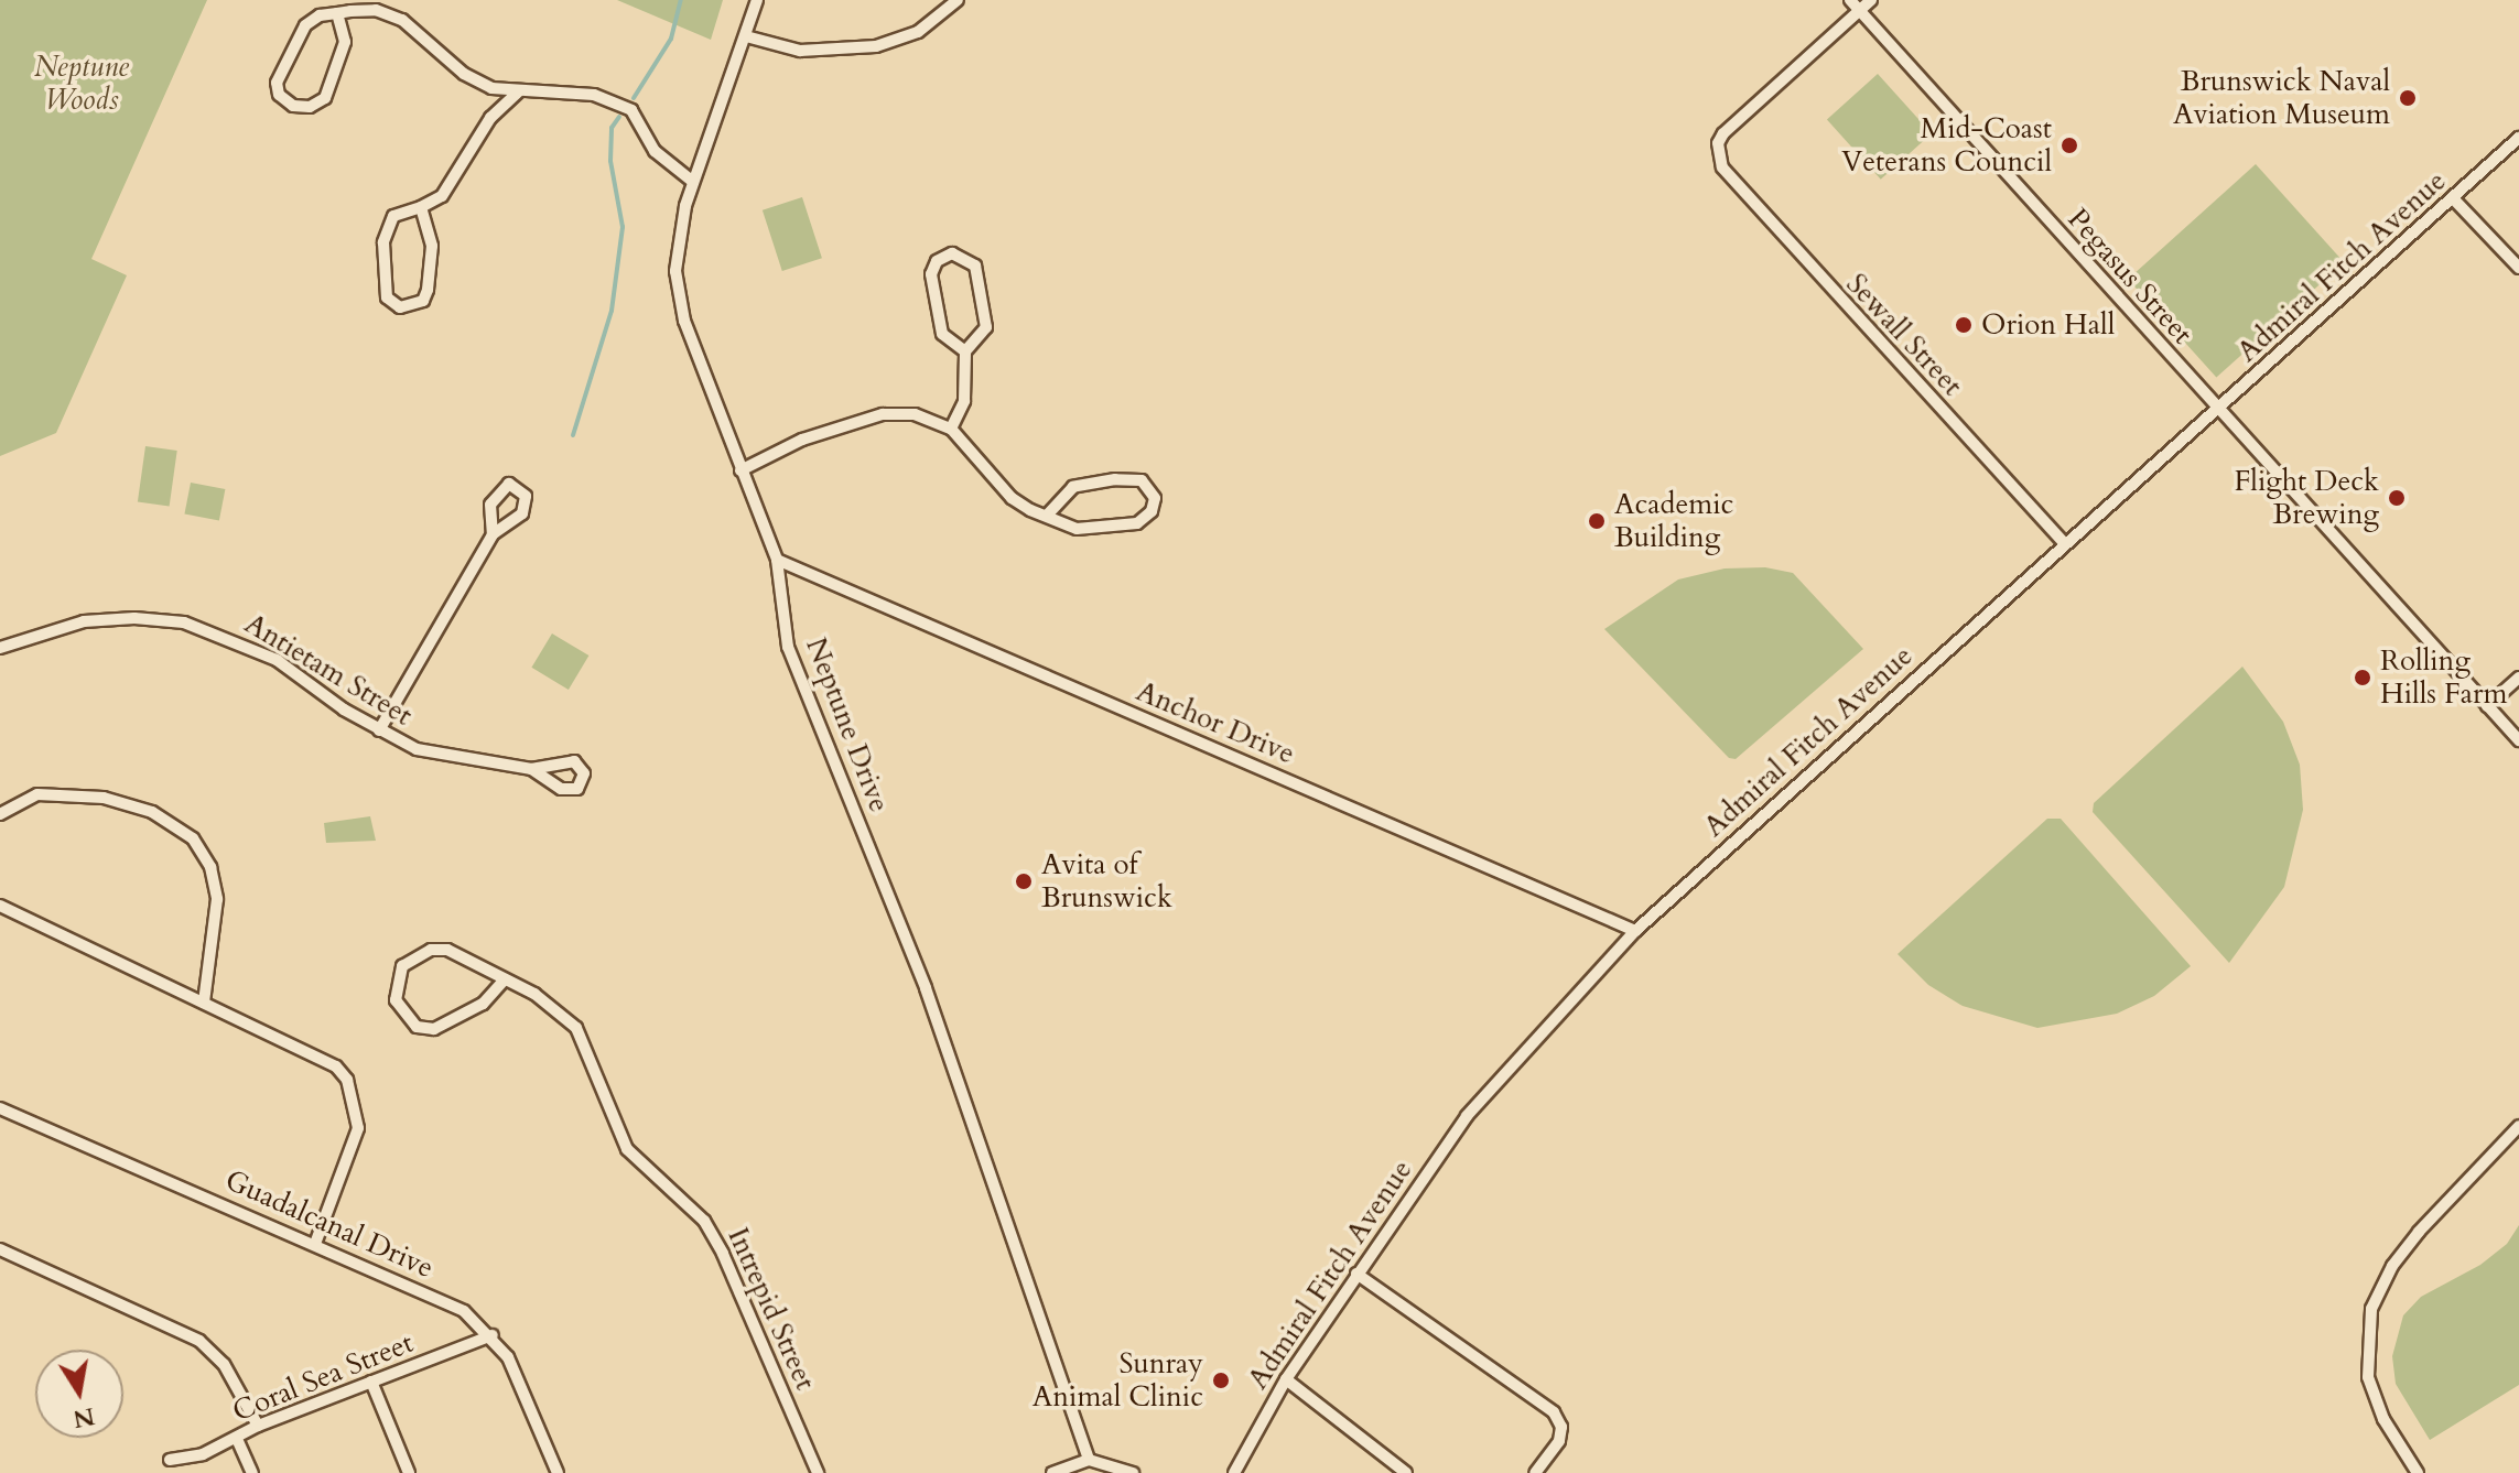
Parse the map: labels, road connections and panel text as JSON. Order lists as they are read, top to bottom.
{
  "streets": {
    "street": [
      "Admiral Fitch Avenue",
      "Pegasus Street",
      "Sewall Street",
      "Antietam Street",
      "Anchor Drive",
      "Neptune Drive",
      "Guadalcanal Drive",
      "Intrepid Street",
      "Coral Sea Street"
    ]
  },
  "crossings": [
    ["Admiral Fitch Avenue", "Pegasus Street"],
    ["Admiral Fitch Avenue", "Sewall Street"],
    ["Admiral Fitch Avenue", "Anchor Drive"],
    ["Pegasus Street", "Sewall Street"],
    ["Anchor Drive", "Neptune Drive"],
    ["Guadalcanal Drive", "Coral Sea Street"]
  ],
  "parks": ["Neptune Woods"],
  "places": [
    "Brunswick Naval Aviation Museum",
    "Mid-Coast Veterans Council",
    "Orion Hall",
    "Flight Deck Brewing",
    "Academic Building",
    "Rolling Hills Farm",
    "Avita of Brunswick",
    "Sunray Animal Clinic"
  ],
  "north": "bottom"
}
